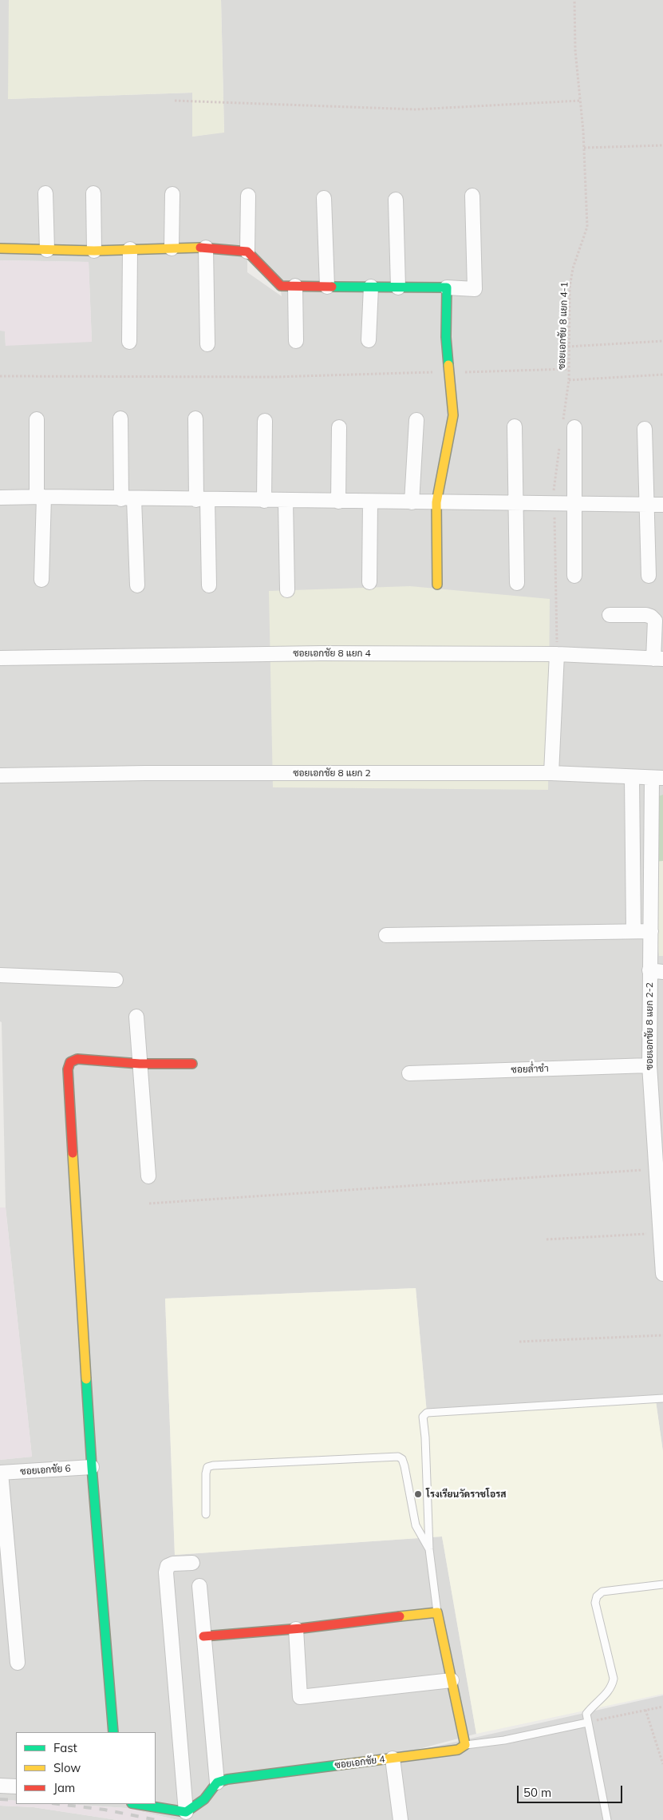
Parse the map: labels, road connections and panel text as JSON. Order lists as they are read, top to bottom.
{
  "streets": {
    "street": [
      "ซอยเอกชัย 8 แยก 4",
      "ซอยเอกชัย 8 แยก 2",
      "ซอยเอกชัย 8 แยก 2-2",
      "ซอยล่ำชำ",
      "ซอยเอกชัย 6",
      "ซอยเอกชัย 4"
    ],
    "path": ["ซอยเอกชัย 8 แยก 4-1"]
  },
  "crossings": [
    ["ซอยเอกชัย 8 แยก 2", "ซอยเอกชัย 8 แยก 2-2"],
    ["ซอยเอกชัย 8 แยก 2-2", "ซอยล่ำชำ"]
  ],
  "places": ["โรงเรียนวัดราชโอรส"],
  "legend": ["Fast", "Slow", "Jam"],
  "scale_bar": "50 m"
}
